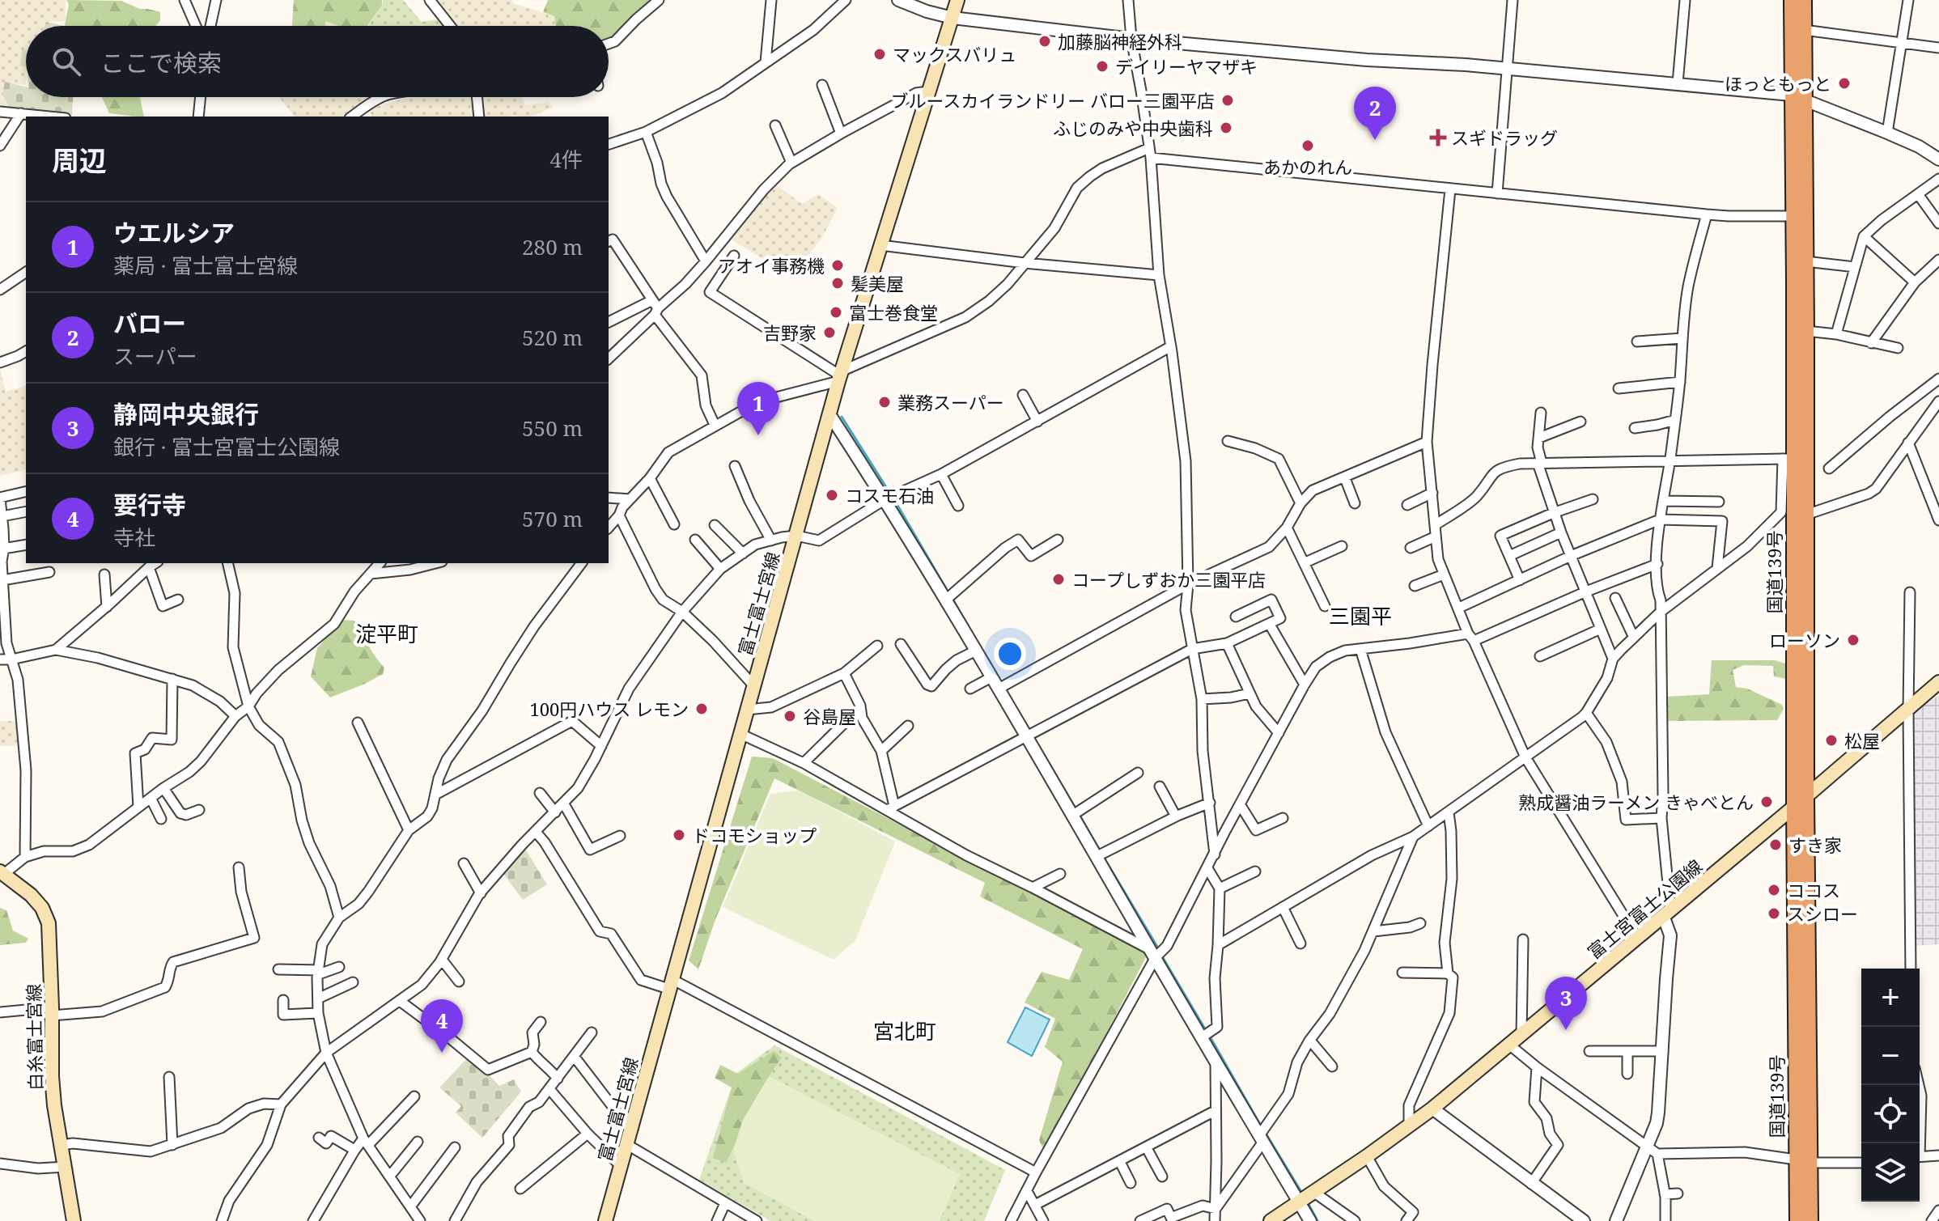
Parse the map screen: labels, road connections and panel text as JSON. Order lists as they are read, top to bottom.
{
  "streets": {
    "highway": ["国道139号"],
    "main road": ["富士富士宮線", "富士宮富士公園線", "白糸富士宮線"]
  },
  "crossings": [
    ["国道139号", "富士宮富士公園線"]
  ],
  "districts": ["三園平", "淀平町", "宮北町"],
  "places": {
    "other": [
      "加藤脳神経外科",
      "マックスバリュ",
      "デイリーヤマザキ",
      "ほっともっと",
      "ブルースカイランドリー バロー三園平店",
      "ふじのみや中央歯科",
      "あかのれん",
      "アオイ事務機",
      "髪美屋",
      "富士巻食堂",
      "吉野家",
      "業務スーパー",
      "コスモ石油",
      "コープしずおか三園平店",
      "ローソン",
      "100円ハウス レモン",
      "谷島屋",
      "松屋",
      "熟成醤油ラーメン きゃべとん",
      "ドコモショップ",
      "すき家",
      "ココス",
      "スシロー"
    ],
    "health": ["スギドラッグ"]
  },
  "page": {
    "search": "ここで検索",
    "pins": [
      "2",
      "1",
      "3",
      "4"
    ],
    "heading": ["周辺", "4件"],
    "list": [
      {
        "mark": "1",
        "name": "ウエルシア",
        "note": "薬局 · 富士富士宮線",
        "value": "280 m"
      },
      {
        "mark": "2",
        "name": "バロー",
        "note": "スーパー",
        "value": "520 m"
      },
      {
        "mark": "3",
        "name": "静岡中央銀行",
        "note": "銀行 · 富士宮富士公園線",
        "value": "550 m"
      },
      {
        "mark": "4",
        "name": "要行寺",
        "note": "寺社",
        "value": "570 m"
      }
    ],
    "map_buttons": ["+", "−"]
  }
}
